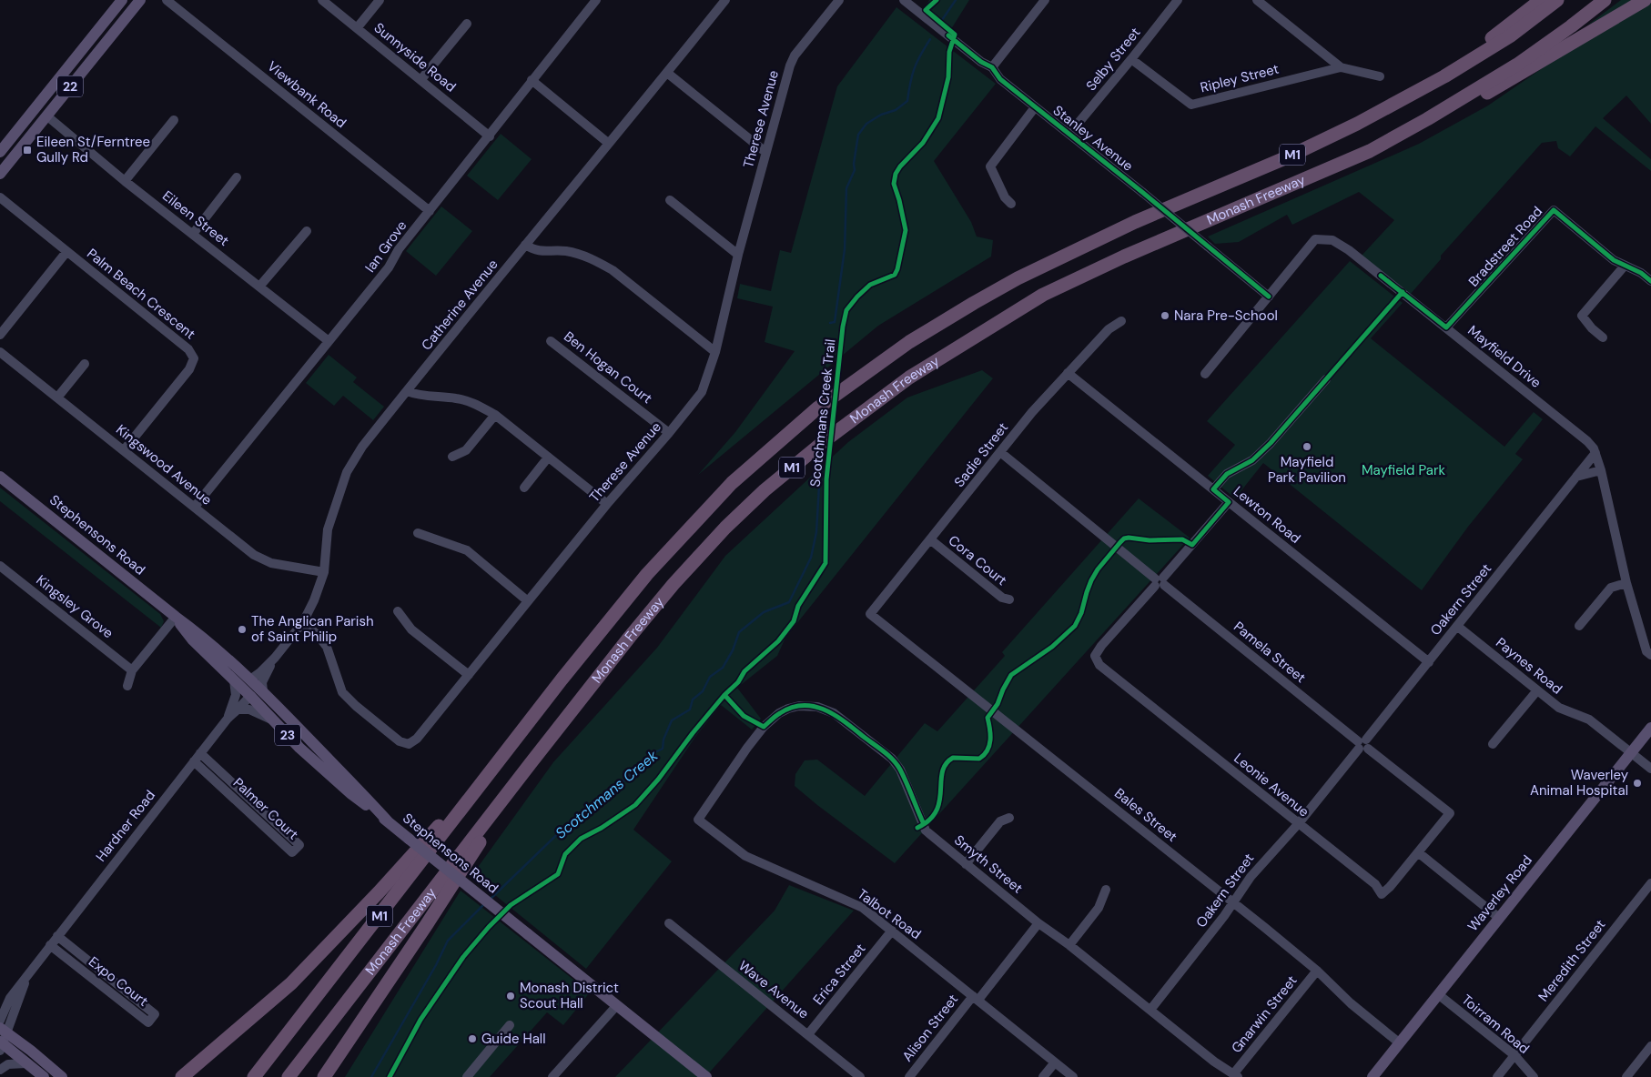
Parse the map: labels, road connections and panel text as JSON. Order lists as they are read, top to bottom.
{
  "streets": {
    "highway": ["M1", "Monash Freeway"],
    "main road": [
      "22",
      "Stephensons Road",
      "23",
      "Waverley Road"
    ],
    "street": [
      "Sunnyside Road",
      "Selby Street",
      "Ripley Street",
      "Viewbank Road",
      "Therese Avenue",
      "Stanley Avenue",
      "Eileen Street",
      "Ian Grove",
      "Bradstreet Road",
      "Palm Beach Crescent",
      "Catherine Avenue",
      "Mayfield Drive",
      "Ben Hogan Court",
      "Sadie Street",
      "Kingswood Avenue",
      "Lewton Road",
      "Cora Court",
      "Oakern Street",
      "Kingsley Grove",
      "Pamela Street",
      "Paynes Road",
      "Leonie Avenue",
      "Palmer Court",
      "Bales Street",
      "Hardner Road",
      "Smyth Street",
      "Talbot Road",
      "Meredith Street",
      "Erica Street",
      "Expo Court",
      "Wave Avenue",
      "Gnarwin Street",
      "Toirram Road",
      "Alison Street"
    ],
    "cycle path": ["Scotchmans Creek Trail"]
  },
  "crossings": [
    ["Sunnyside Road", "Ian Grove"],
    ["Selby Street", "Ripley Street"],
    ["Selby Street", "Stanley Avenue"],
    ["22", "Eileen Street"],
    ["Viewbank Road", "Ian Grove"],
    ["Therese Avenue", "Catherine Avenue"],
    ["Therese Avenue", "Ben Hogan Court"],
    ["Stanley Avenue", "Mayfield Drive"],
    ["Eileen Street", "Ian Grove"],
    ["Ian Grove", "Kingswood Avenue"],
    ["Bradstreet Road", "Mayfield Drive"],
    ["Palm Beach Crescent", "Kingswood Avenue"],
    ["Catherine Avenue", "Kingswood Avenue"],
    ["Catherine Avenue", "Stephensons Road"],
    ["Mayfield Drive", "Oakern Street"],
    ["Sadie Street", "Lewton Road"],
    ["Sadie Street", "Cora Court"],
    ["Sadie Street", "Pamela Street"],
    ["Sadie Street", "Bales Street"],
    ["Lewton Road", "Oakern Street"],
    ["Stephensons Road", "Hardner Road"],
    ["Oakern Street", "Pamela Street"],
    ["Oakern Street", "Paynes Road"],
    ["Oakern Street", "Leonie Avenue"],
    ["Oakern Street", "Bales Street"],
    ["Oakern Street", "Smyth Street"],
    ["Pamela Street", "Leonie Avenue"],
    ["Paynes Road", "Waverley Road"],
    ["Palmer Court", "Hardner Road"],
    ["Bales Street", "Waverley Road"],
    ["Bales Street", "Gnarwin Street"],
    ["Hardner Road", "Expo Court"],
    ["Smyth Street", "Talbot Road"],
    ["Smyth Street", "Gnarwin Street"],
    ["Smyth Street", "Alison Street"],
    ["Waverley Road", "Toirram Road"],
    ["Talbot Road", "Erica Street"],
    ["Talbot Road", "Alison Street"],
    ["Meredith Street", "Toirram Road"],
    ["Erica Street", "Wave Avenue"]
  ],
  "water": ["Scotchmans Creek"],
  "parks": ["Mayfield Park"],
  "places": {
    "transit": ["Eileen St/Ferntree Gully Rd"],
    "other": [
      "Nara Pre-School",
      "Mayfield Park Pavilion",
      "The Anglican Parish of Saint Philip",
      "Waverley Animal Hospital",
      "Monash District Scout Hall",
      "Guide Hall"
    ]
  }
}
